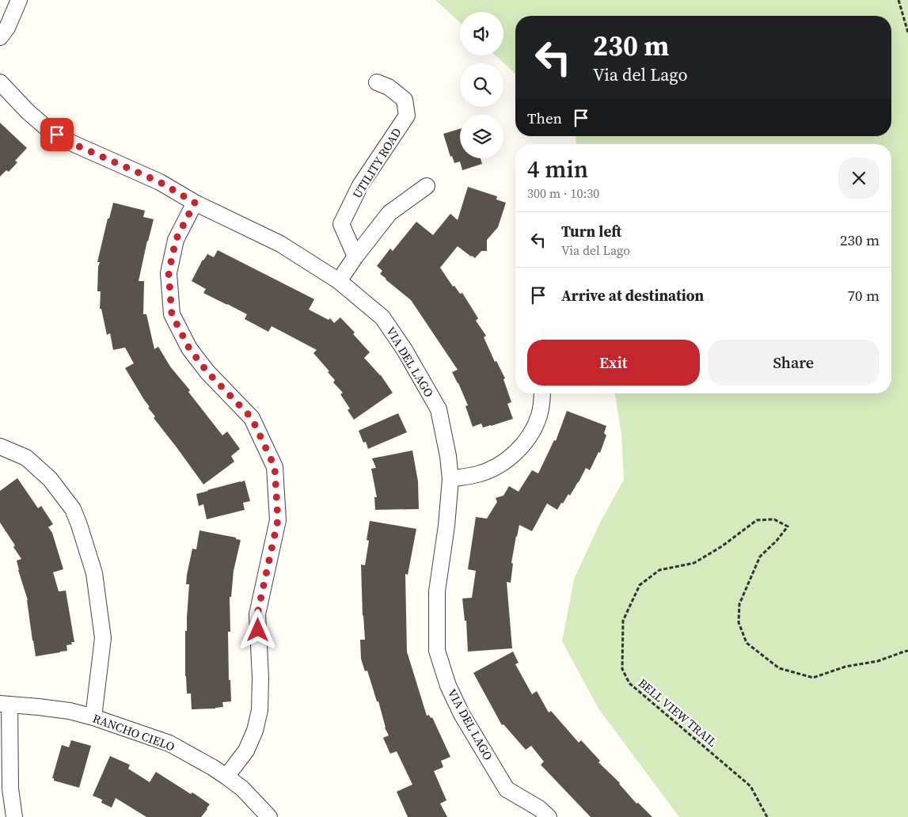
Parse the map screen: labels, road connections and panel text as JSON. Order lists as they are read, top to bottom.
{
  "streets": {
    "street": ["UTILITY ROAD", "VIA DEL LAGO", "RANCHO CIELO"],
    "path": ["BELL VIEW TRAIL"]
  },
  "page": {
    "turn": ["230 m", "Via del Lago"],
    "then": "Then",
    "heading": ["4 min", "300 m · 10:30"],
    "list": [
      {
        "name": "Turn left",
        "note": "Via del Lago",
        "value": "230 m"
      },
      {
        "name": "Arrive at destination",
        "value": "70 m"
      }
    ],
    "buttons": ["Exit", "Share"]
  }
}
